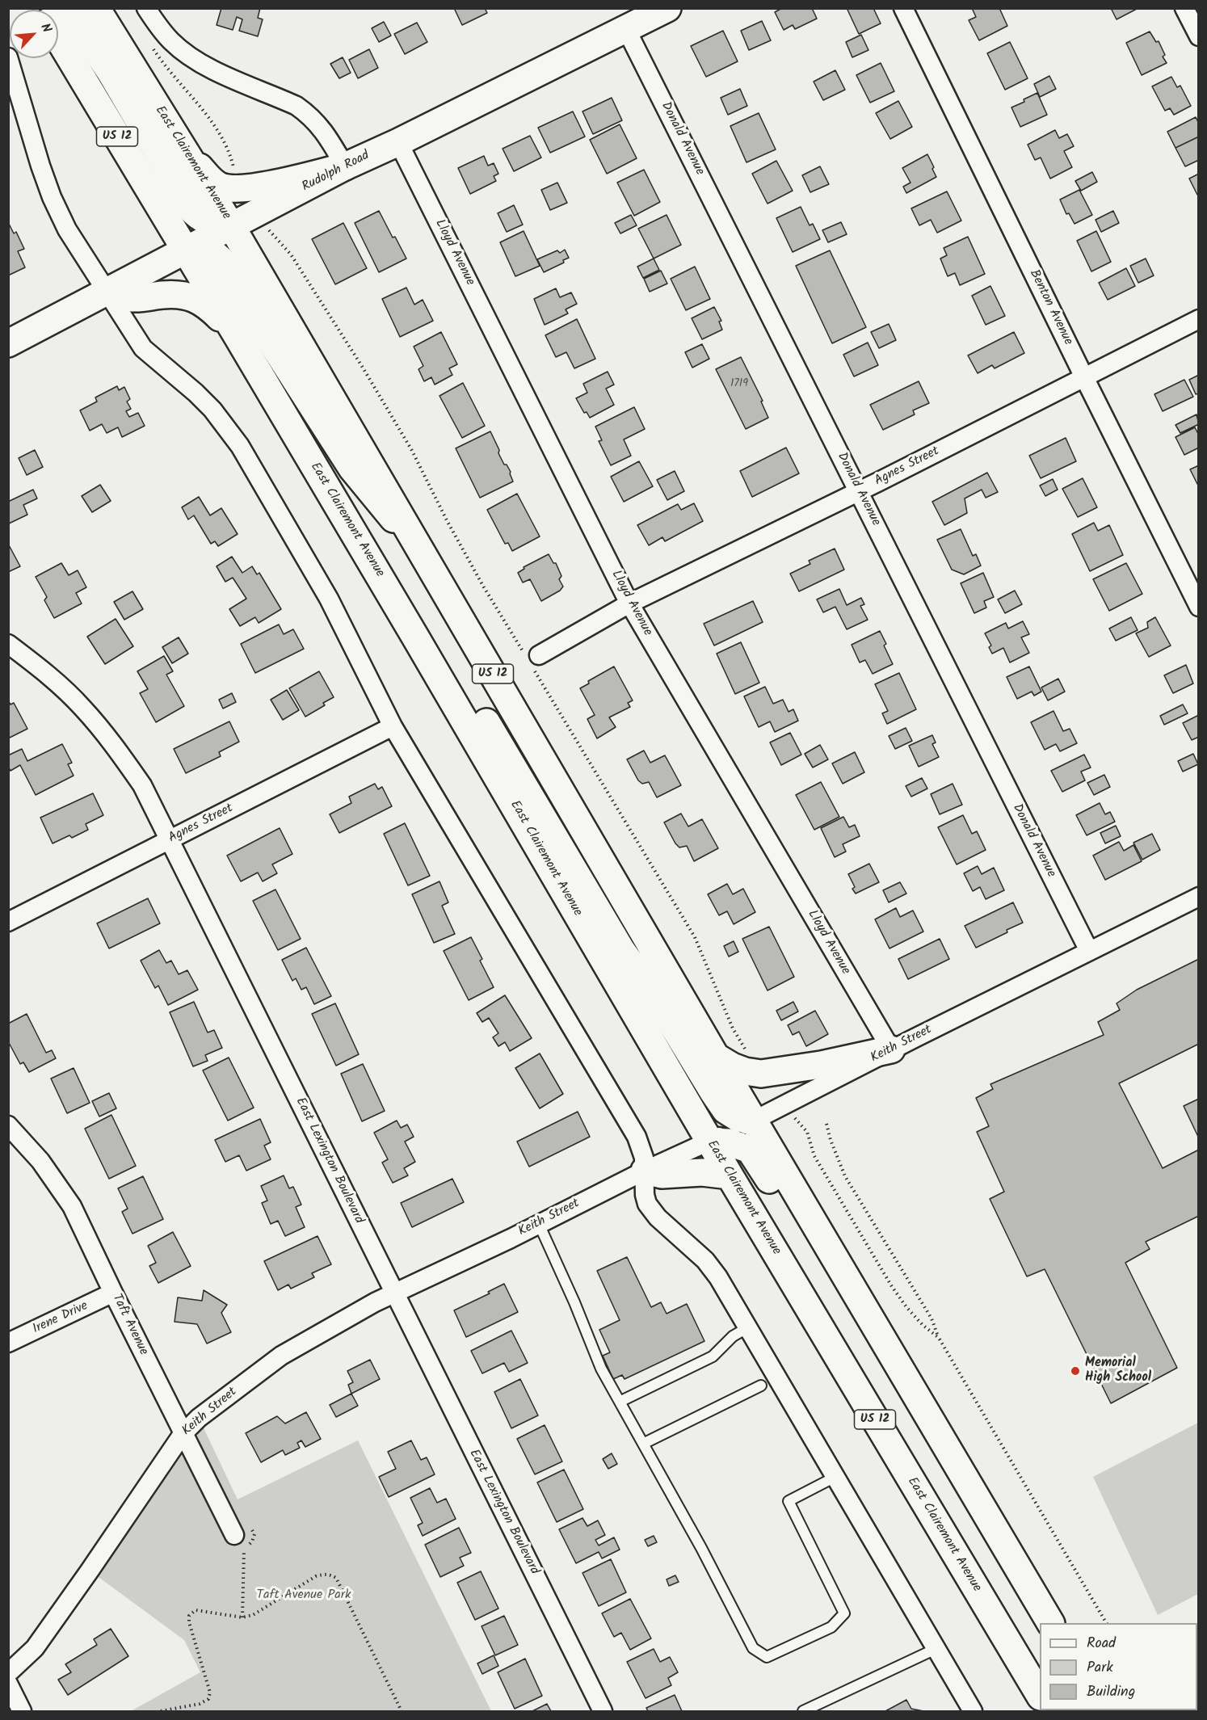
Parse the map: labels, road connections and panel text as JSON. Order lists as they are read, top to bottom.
{
  "streets": {
    "main road": ["US 12", "East Clairemont Avenue", "Rudolph Road"],
    "street": [
      "Donald Avenue",
      "Lloyd Avenue",
      "Benton Avenue",
      "Agnes Street",
      "Keith Street",
      "East Lexington Boulevard",
      "Irene Drive",
      "Taft Avenue"
    ]
  },
  "crossings": [
    ["Donald Avenue", "Rudolph Road"],
    ["Donald Avenue", "Agnes Street"],
    ["Donald Avenue", "Keith Street"],
    ["East Clairemont Avenue", "Rudolph Road"],
    ["East Clairemont Avenue", "Keith Street"],
    ["Rudolph Road", "Lloyd Avenue"],
    ["Lloyd Avenue", "Agnes Street"],
    ["Lloyd Avenue", "Keith Street"],
    ["Benton Avenue", "Agnes Street"],
    ["Agnes Street", "East Lexington Boulevard"],
    ["Keith Street", "East Lexington Boulevard"],
    ["Keith Street", "Taft Avenue"],
    ["Irene Drive", "Taft Avenue"]
  ],
  "parks": ["Taft Avenue Park"],
  "places": ["Memorial High School"],
  "house_numbers": ["1719"],
  "legend": ["Road", "Park", "Building"],
  "north": "top right"
}
